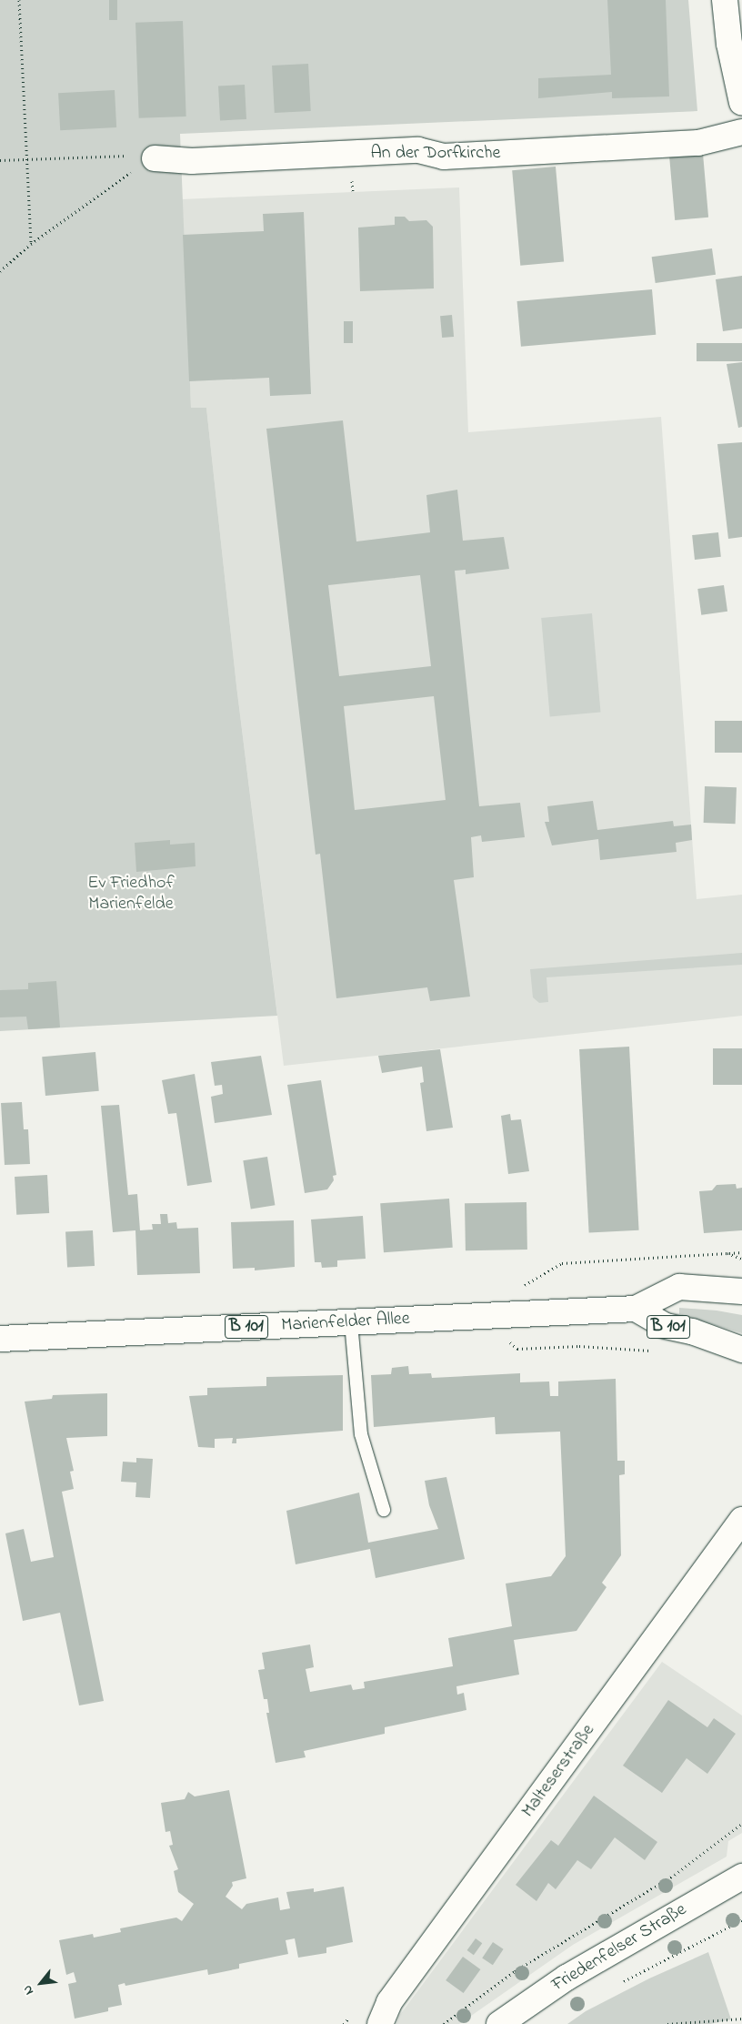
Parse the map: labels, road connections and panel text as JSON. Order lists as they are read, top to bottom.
{
  "streets": {
    "street": [
      "An der Dorfkirche",
      "Marienfelder Allee",
      "B 101",
      "Malteserstraße",
      "Friedenfelser Straße"
    ]
  },
  "crossings": [
    ["Marienfelder Allee", "B 101"]
  ],
  "parks": ["Ev Friedhof Marienfelde"],
  "north": "bottom left"
}
